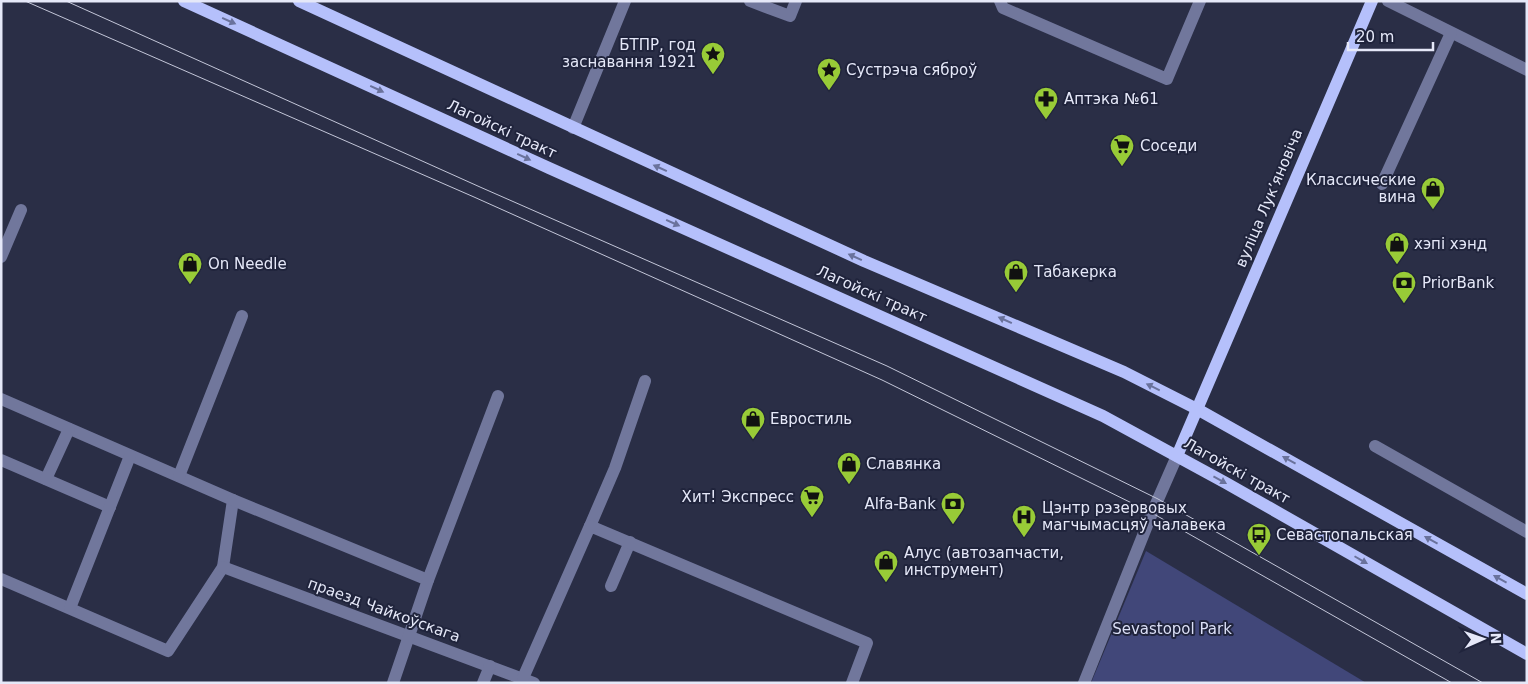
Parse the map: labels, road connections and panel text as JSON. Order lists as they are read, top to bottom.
{
  "streets": {
    "main road": ["Лагойскі тракт", "вуліца Лукʼяновіча"],
    "street": ["праезд Чайкоўскага"]
  },
  "crossings": [
    ["Лагойскі тракт", "вуліца Лукʼяновіча"]
  ],
  "parks": ["Sevastopol Park"],
  "places": {
    "place": ["БТПР, год заснавання 1921", "Сустрэча сяброў"],
    "pharmacy": ["Аптэка №61"],
    "supermarket": ["Соседи", "Хит! Экспресс"],
    "shop": [
      "Классические вина",
      "хэпі хэнд",
      "On Needle",
      "Табакерка",
      "Евростиль",
      "Славянка",
      "Алус (автозапчасти, инструмент)"
    ],
    "bank": ["PriorBank", "Alfa-Bank"],
    "hospital": ["Цэнтр рэзервовых магчымасцяў чалавека"],
    "bus stop": ["Севастопальская"]
  },
  "scale_bar": "20 m",
  "north": "right"
}
